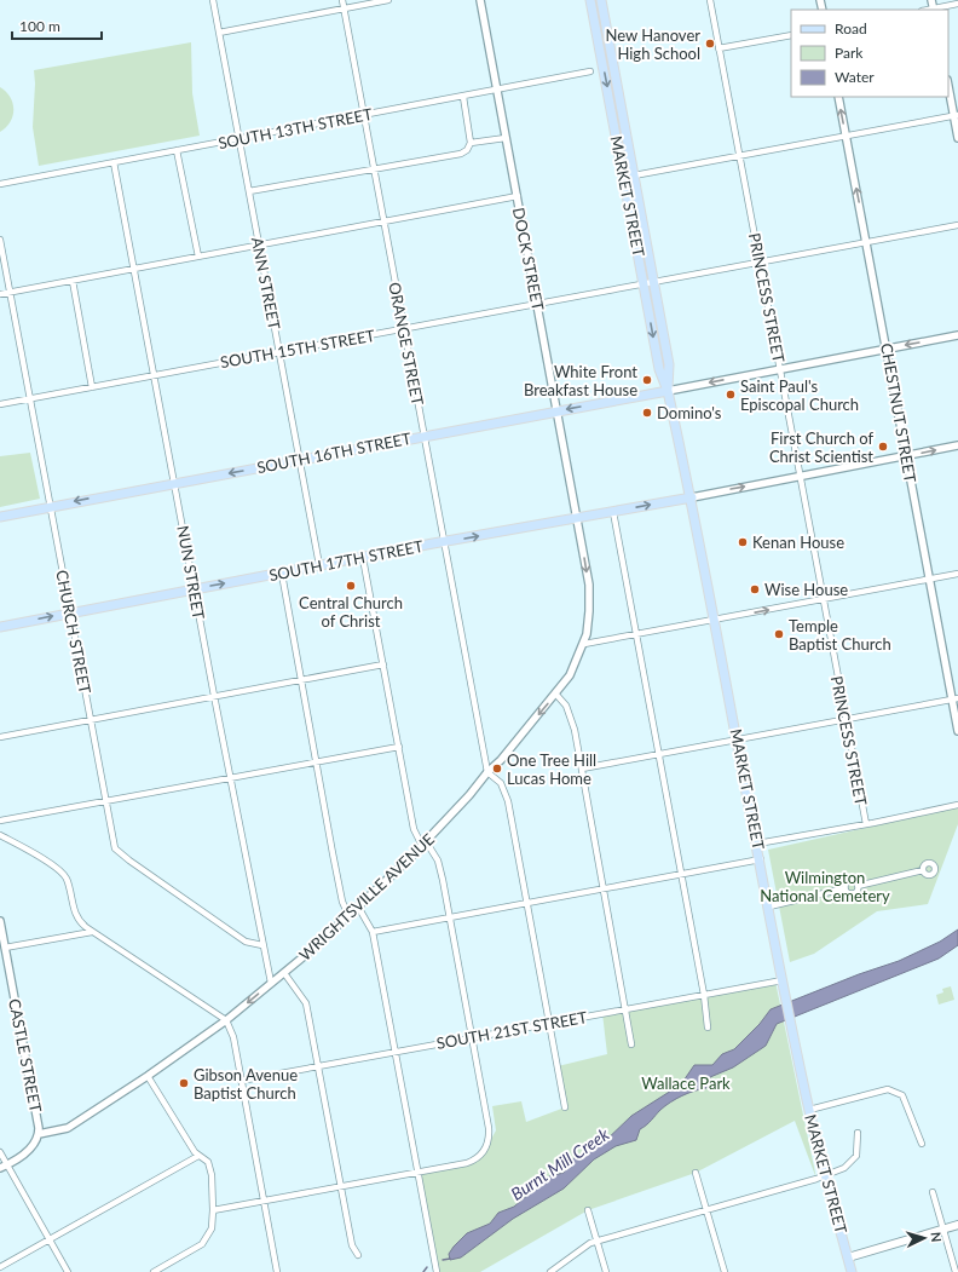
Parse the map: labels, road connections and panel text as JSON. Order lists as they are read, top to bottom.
{
  "streets": {
    "main road": ["MARKET STREET", "SOUTH 16TH STREET", "SOUTH 17TH STREET"],
    "street": [
      "SOUTH 13TH STREET",
      "DOCK STREET",
      "ANN STREET",
      "PRINCESS STREET",
      "ORANGE STREET",
      "SOUTH 15TH STREET",
      "CHESTNUT STREET",
      "NUN STREET",
      "CHURCH STREET",
      "WRIGHTSVILLE AVENUE",
      "SOUTH 21ST STREET",
      "CASTLE STREET"
    ]
  },
  "crossings": [
    ["SOUTH 13TH STREET", "DOCK STREET"],
    ["SOUTH 13TH STREET", "ANN STREET"],
    ["SOUTH 13TH STREET", "ORANGE STREET"],
    ["SOUTH 13TH STREET", "NUN STREET"],
    ["MARKET STREET", "SOUTH 15TH STREET"],
    ["MARKET STREET", "SOUTH 16TH STREET"],
    ["MARKET STREET", "SOUTH 17TH STREET"],
    ["MARKET STREET", "SOUTH 21ST STREET"],
    ["DOCK STREET", "SOUTH 15TH STREET"],
    ["DOCK STREET", "SOUTH 16TH STREET"],
    ["DOCK STREET", "SOUTH 17TH STREET"],
    ["DOCK STREET", "WRIGHTSVILLE AVENUE"],
    ["ANN STREET", "SOUTH 15TH STREET"],
    ["ANN STREET", "SOUTH 16TH STREET"],
    ["ANN STREET", "SOUTH 17TH STREET"],
    ["PRINCESS STREET", "SOUTH 15TH STREET"],
    ["ORANGE STREET", "SOUTH 15TH STREET"],
    ["ORANGE STREET", "SOUTH 16TH STREET"],
    ["ORANGE STREET", "SOUTH 17TH STREET"],
    ["ORANGE STREET", "WRIGHTSVILLE AVENUE"],
    ["SOUTH 15TH STREET", "CHESTNUT STREET"],
    ["SOUTH 15TH STREET", "NUN STREET"],
    ["SOUTH 15TH STREET", "CHURCH STREET"],
    ["SOUTH 16TH STREET", "NUN STREET"],
    ["SOUTH 16TH STREET", "CHURCH STREET"],
    ["SOUTH 17TH STREET", "NUN STREET"],
    ["SOUTH 17TH STREET", "CHURCH STREET"],
    ["SOUTH 17TH STREET", "WRIGHTSVILLE AVENUE"],
    ["NUN STREET", "CHURCH STREET"],
    ["NUN STREET", "WRIGHTSVILLE AVENUE"],
    ["WRIGHTSVILLE AVENUE", "CASTLE STREET"]
  ],
  "one_way": ["SOUTH 16TH STREET", "SOUTH 17TH STREET"],
  "water": ["Burnt Mill Creek"],
  "parks": ["Wilmington National Cemetery", "Wallace Park"],
  "places": [
    "New Hanover High School",
    "White Front Breakfast House",
    "Saint Paul's Episcopal Church",
    "Domino's",
    "First Church of Christ Scientist",
    "Kenan House",
    "Central Church of Christ",
    "Wise House",
    "Temple Baptist Church",
    "One Tree Hill Lucas Home",
    "Gibson Avenue Baptist Church"
  ],
  "legend": ["Road", "Park", "Water"],
  "scale_bar": "100 m",
  "north": "right"
}
